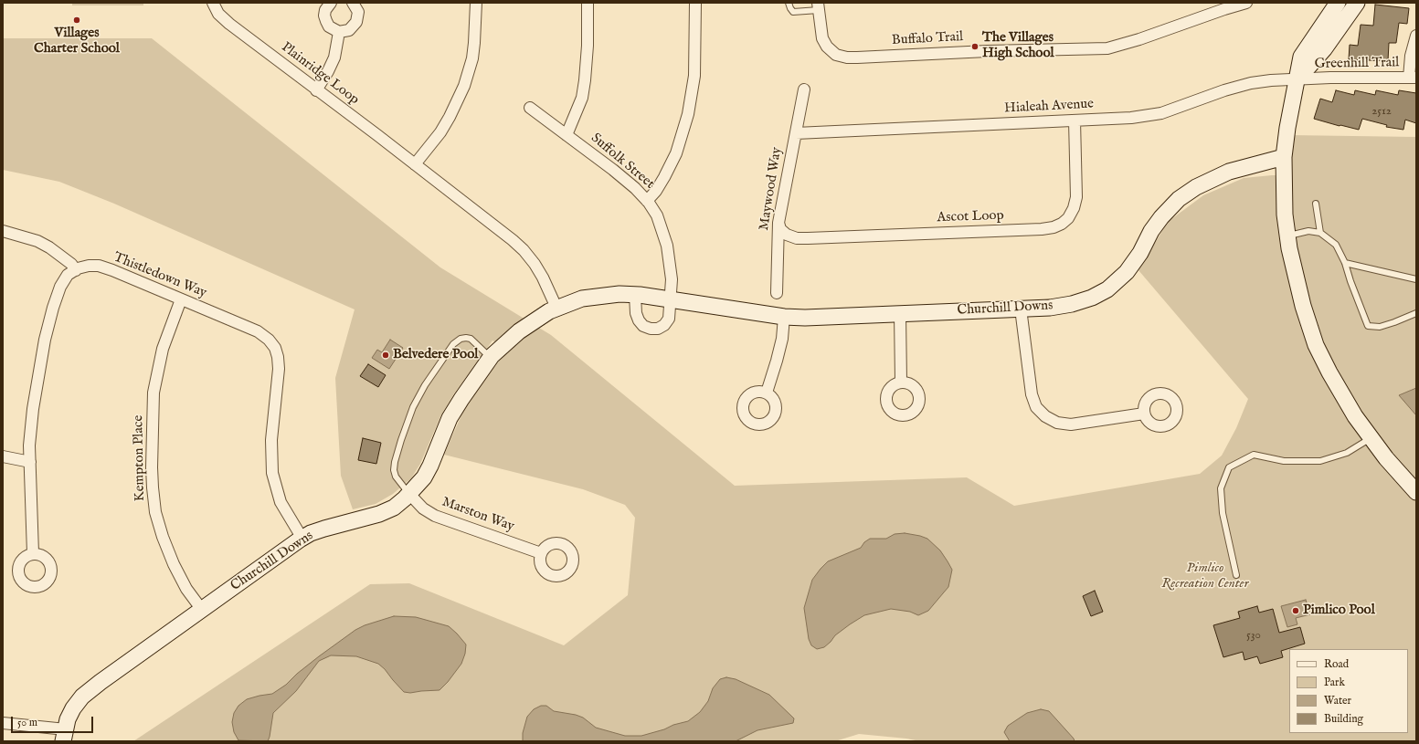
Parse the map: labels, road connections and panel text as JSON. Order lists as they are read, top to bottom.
{
  "streets": {
    "street": [
      "Buffalo Trail",
      "Greenhill Trail",
      "Plainridge Loop",
      "Hialeah Avenue",
      "Suffolk Street",
      "Maywood Way",
      "Ascot Loop",
      "Thistledown Way",
      "Churchill Downs",
      "Kempton Place",
      "Marston Way"
    ]
  },
  "crossings": [
    ["Greenhill Trail", "Hialeah Avenue"],
    ["Plainridge Loop", "Churchill Downs"],
    ["Hialeah Avenue", "Maywood Way"],
    ["Hialeah Avenue", "Ascot Loop"],
    ["Suffolk Street", "Churchill Downs"],
    ["Maywood Way", "Ascot Loop"],
    ["Thistledown Way", "Churchill Downs"],
    ["Thistledown Way", "Kempton Place"],
    ["Churchill Downs", "Kempton Place"],
    ["Churchill Downs", "Marston Way"]
  ],
  "parks": ["Pimlico Recreation Center"],
  "places": [
    "Villages Charter School",
    "The Villages High School",
    "Belvedere Pool",
    "Pimlico Pool"
  ],
  "house_numbers": ["2512", "530"],
  "legend": [
    "Road",
    "Park",
    "Water",
    "Building"
  ],
  "scale_bar": "50 m"
}
